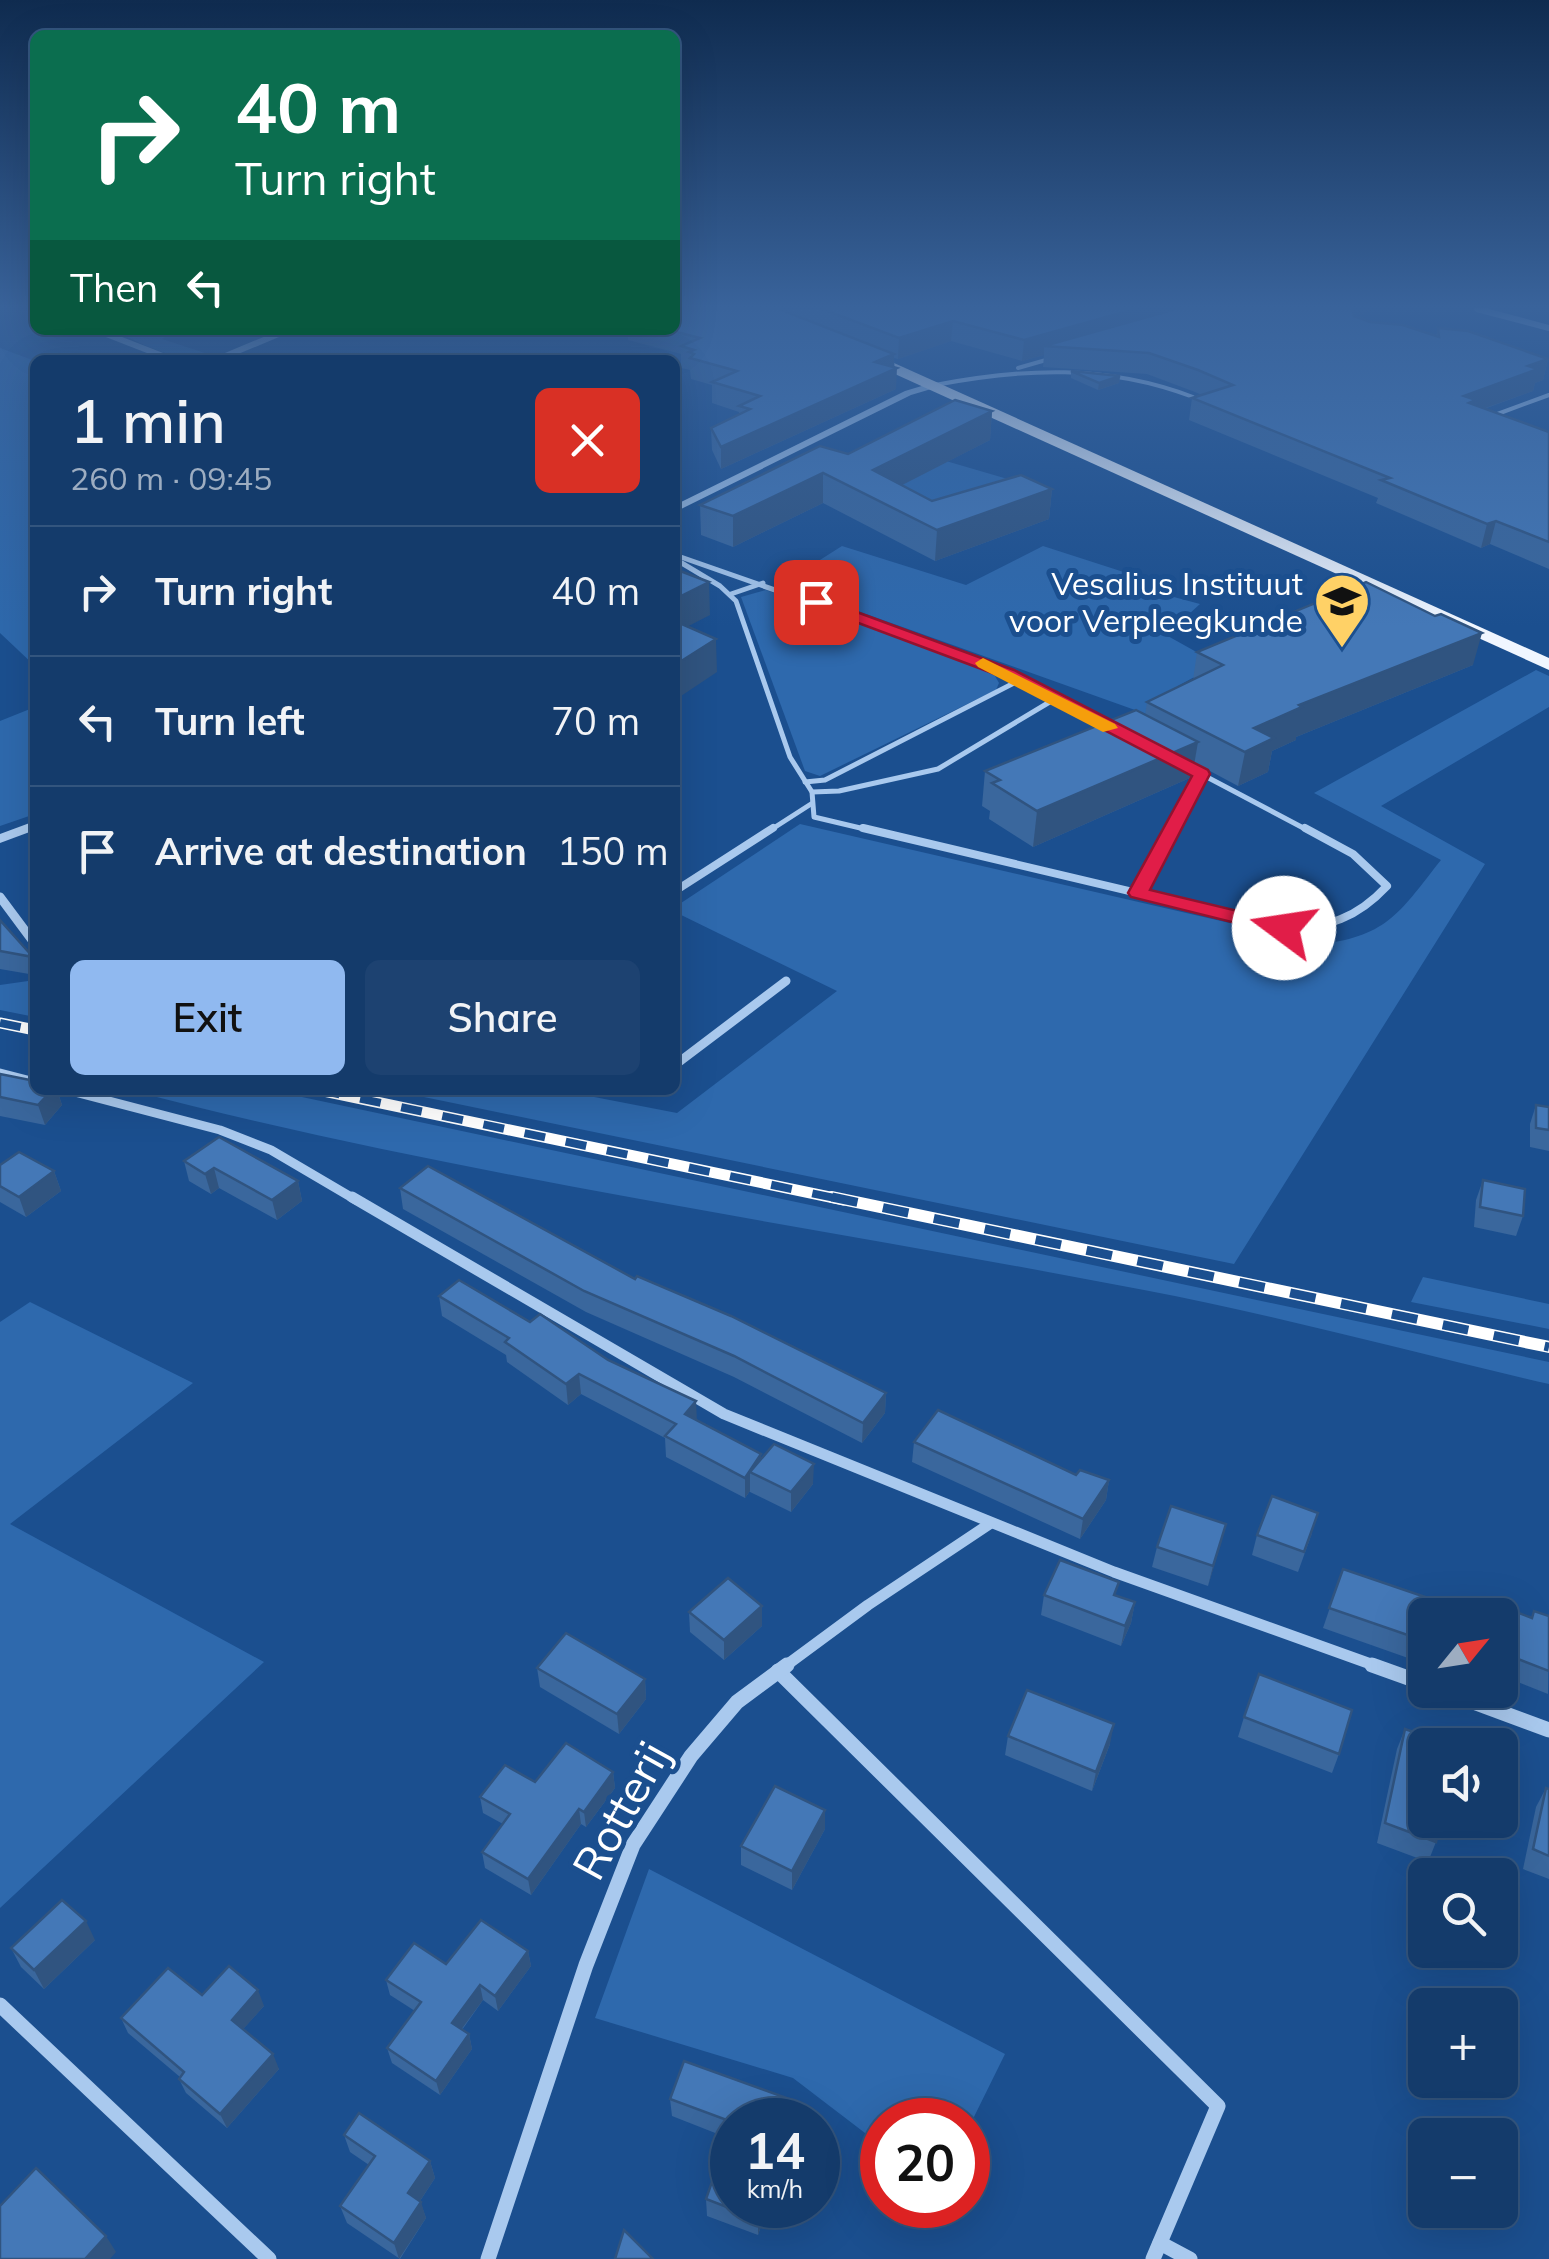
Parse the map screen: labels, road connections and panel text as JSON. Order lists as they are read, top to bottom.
{
  "streets": {
    "street": ["Rotterij"]
  },
  "places": {
    "school or university": ["Vesalius Instituut voor Verpleegkunde"]
  },
  "north": "top right",
  "page": {
    "turn": ["40 m", "Turn right"],
    "then": "Then",
    "heading": ["1 min", "260 m · 09:45"],
    "list": [
      {
        "name": "Turn right",
        "value": "40 m"
      },
      {
        "name": "Turn left",
        "value": "70 m"
      },
      {
        "name": "Arrive at destination",
        "value": "150 m"
      }
    ],
    "buttons": ["Exit", "Share"],
    "map_buttons": ["+", "−"],
    "speed": "14 km/h",
    "limit": "20"
  }
}
